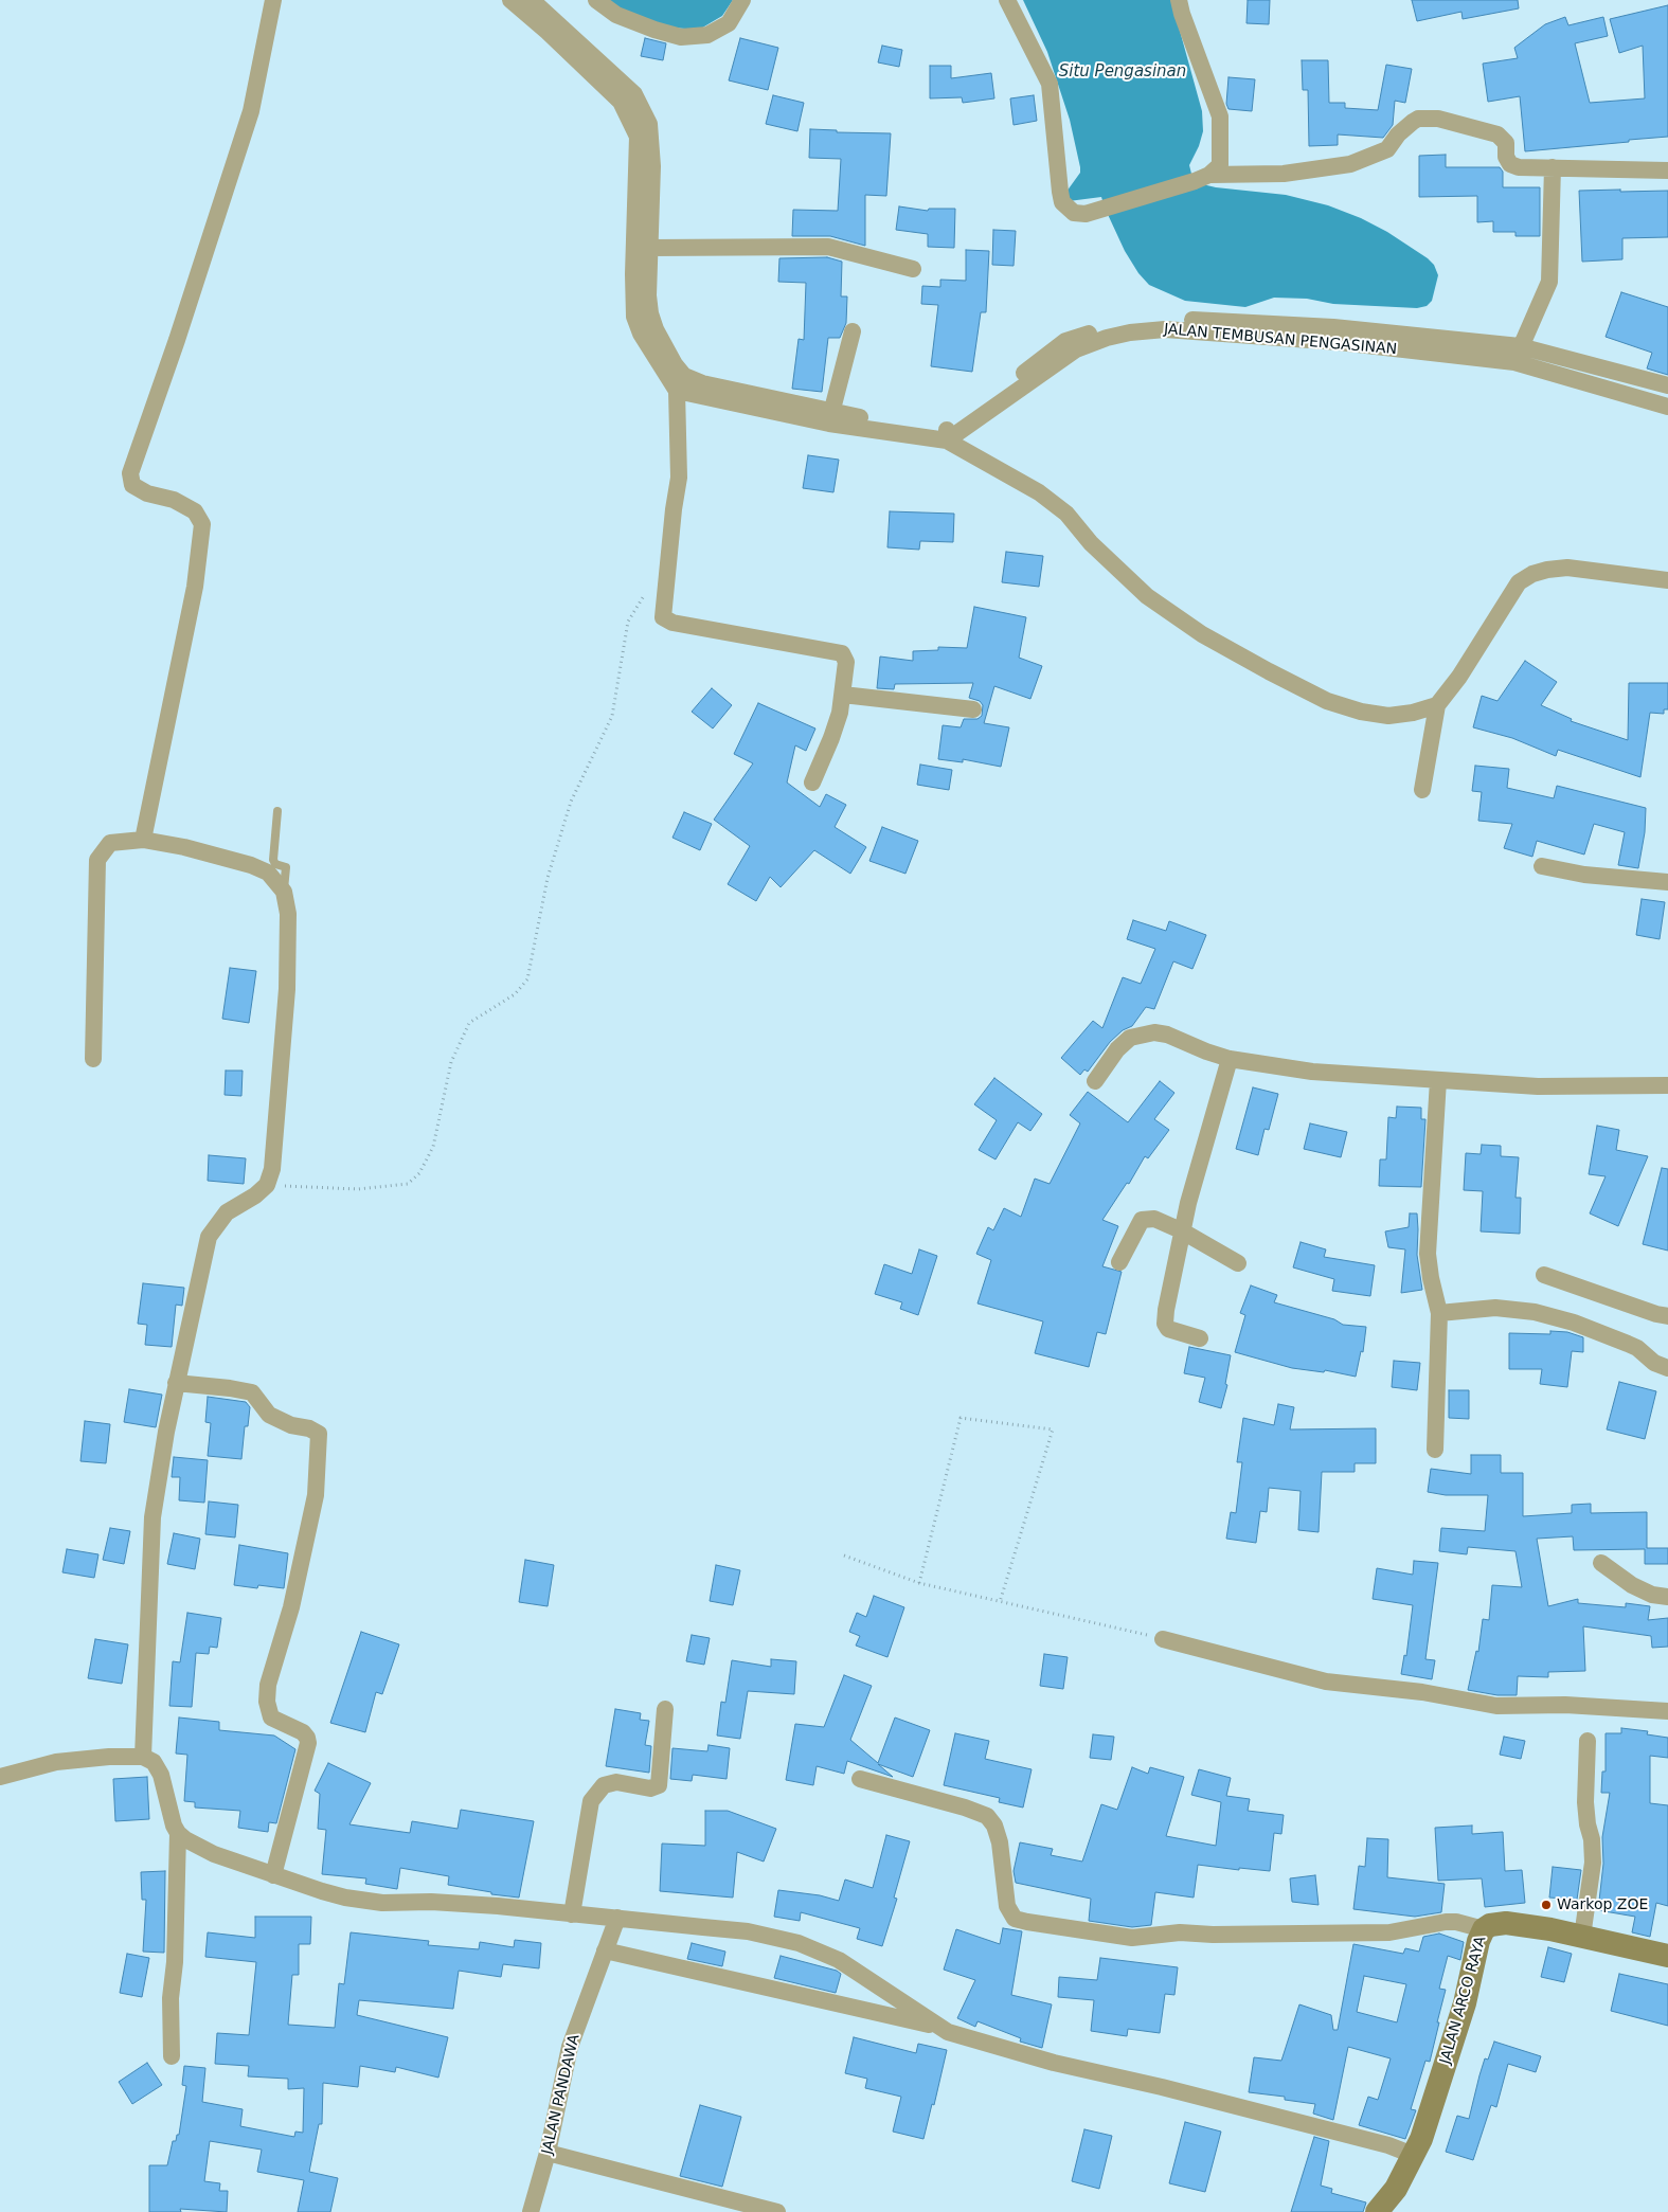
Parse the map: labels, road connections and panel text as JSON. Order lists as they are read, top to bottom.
{
  "streets": {
    "main road": ["JALAN ARCO RAYA"],
    "street": ["JALAN TEMBUSAN PENGASINAN", "JALAN PANDAWA"]
  },
  "water": ["Situ Pengasinan"],
  "places": ["Warkop ZOE"]
}
